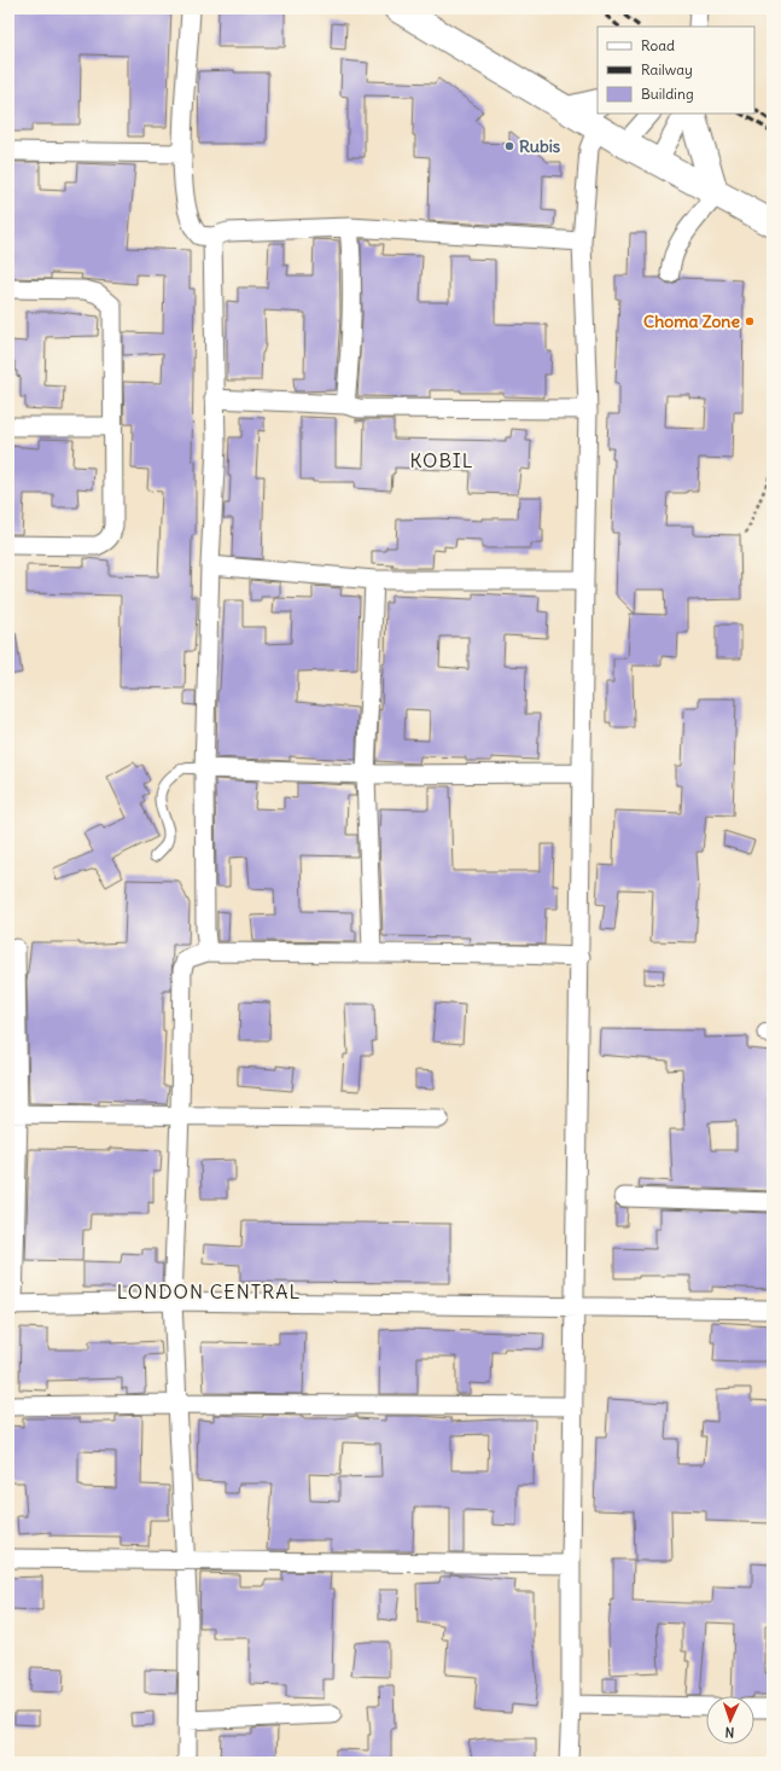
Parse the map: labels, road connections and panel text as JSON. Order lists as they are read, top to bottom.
{
  "districts": ["KOBIL", "LONDON CENTRAL"],
  "places": ["Rubis", "Choma Zone"],
  "legend": ["Road", "Railway", "Building"],
  "north": "bottom"
}
